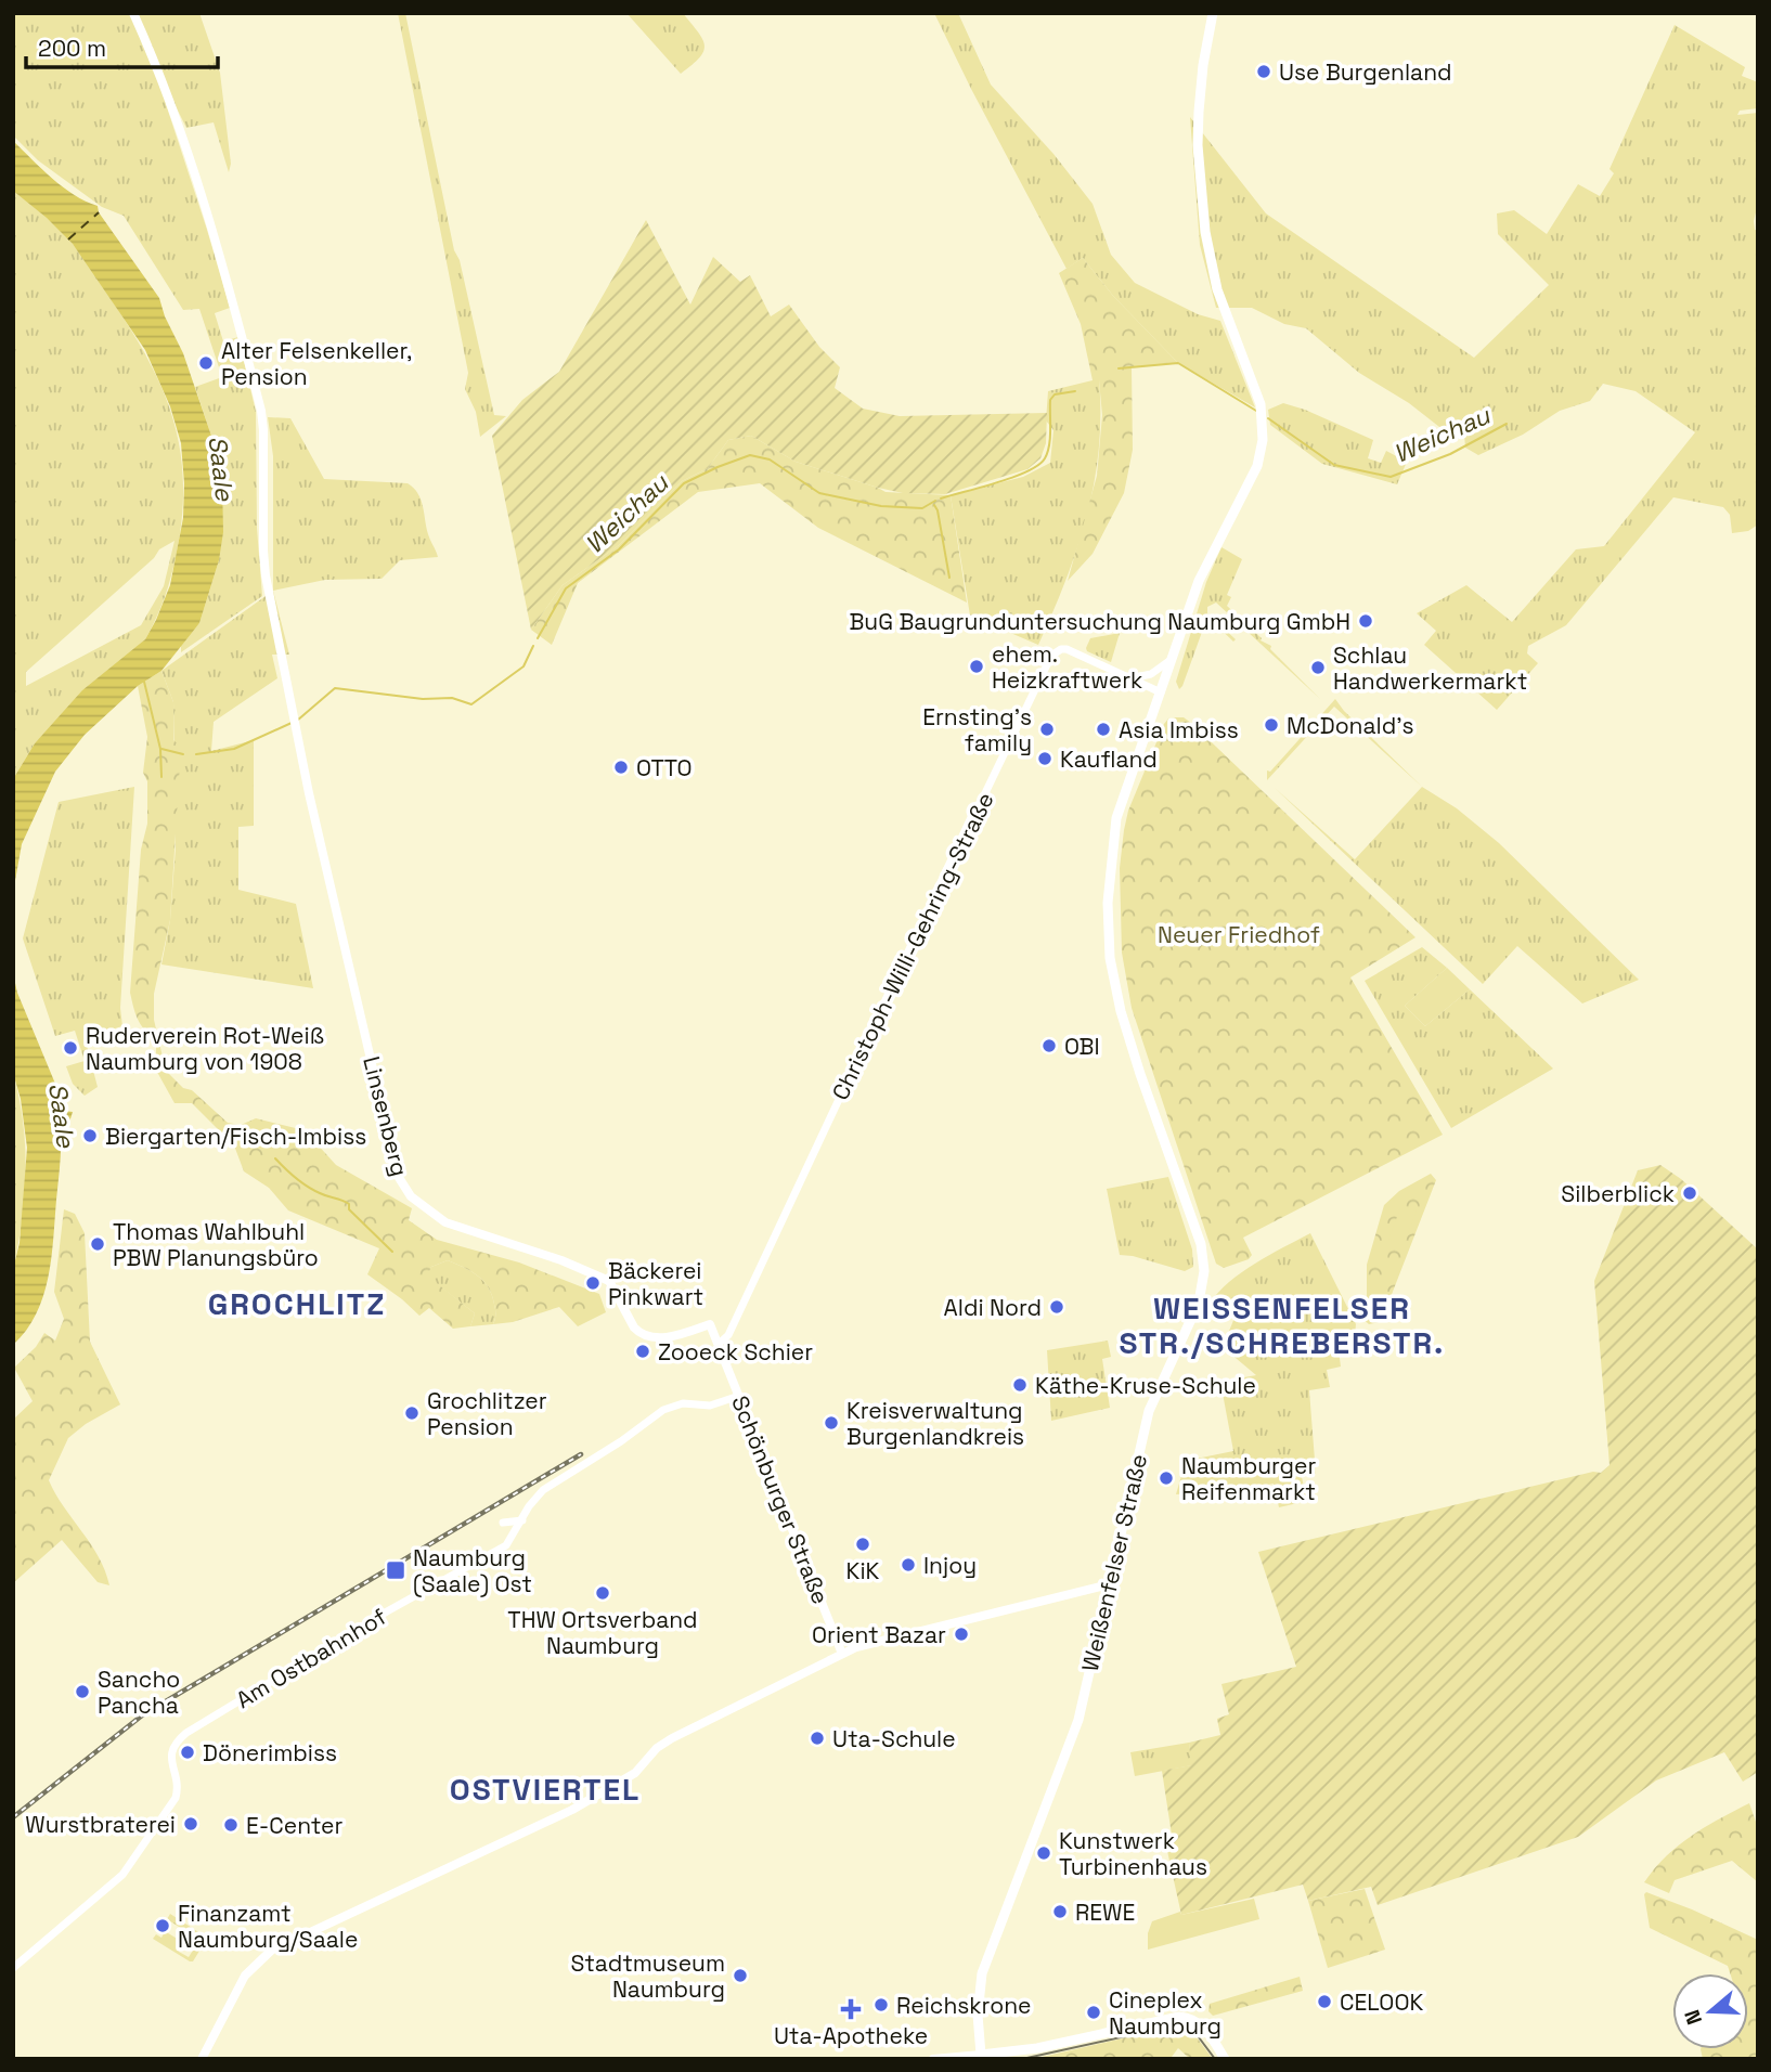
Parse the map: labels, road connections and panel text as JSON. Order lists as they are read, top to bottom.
{
  "streets": {
    "main road": ["Linsenberg", "Schönburger Straße", "Weißenfelser Straße"],
    "street": ["Christoph-Willi-Gehring-Straße", "Am Ostbahnhof"]
  },
  "crossings": [
    ["Christoph-Willi-Gehring-Straße", "Linsenberg"],
    ["Christoph-Willi-Gehring-Straße", "Schönburger Straße"],
    ["Christoph-Willi-Gehring-Straße", "Weißenfelser Straße"],
    ["Linsenberg", "Schönburger Straße"]
  ],
  "districts": ["GROCHLITZ", "WEISSENFELSER STR./SCHREBERSTR.", "OSTVIERTEL"],
  "water": ["Weichau", "Saale"],
  "parks": ["Neuer Friedhof"],
  "places": {
    "other": [
      "Use Burgenland",
      "Alter Felsenkeller, Pension",
      "BuG Baugrunduntersuchung Naumburg GmbH",
      "ehem. Heizkraftwerk",
      "Schlau Handwerkermarkt",
      "McDonald's",
      "Ernsting's family",
      "Asia Imbiss",
      "Kaufland",
      "OTTO",
      "OBI",
      "Ruderverein Rot-Weiß Naumburg von 1908",
      "Biergarten/Fisch-Imbiss",
      "Silberblick",
      "Thomas Wahlbuhl PBW Planungsbüro",
      "Bäckerei Pinkwart",
      "Aldi Nord",
      "Zooeck Schier",
      "Käthe-Kruse-Schule",
      "Grochlitzer Pension",
      "Kreisverwaltung Burgenlandkreis",
      "Naumburger Reifenmarkt",
      "KiK",
      "Injoy",
      "THW Ortsverband Naumburg",
      "Orient Bazar",
      "Sancho Pancha",
      "Uta-Schule",
      "Dönerimbiss",
      "Wurstbraterei",
      "E-Center",
      "Kunstwerk Turbinenhaus",
      "REWE",
      "Finanzamt Naumburg/Saale",
      "Stadtmuseum Naumburg",
      "CELOOK",
      "Reichskrone",
      "Cineplex Naumburg"
    ],
    "transit": ["Naumburg (Saale) Ost"],
    "health": ["Uta-Apotheke"]
  },
  "scale_bar": "200 m",
  "north": "left"
}
